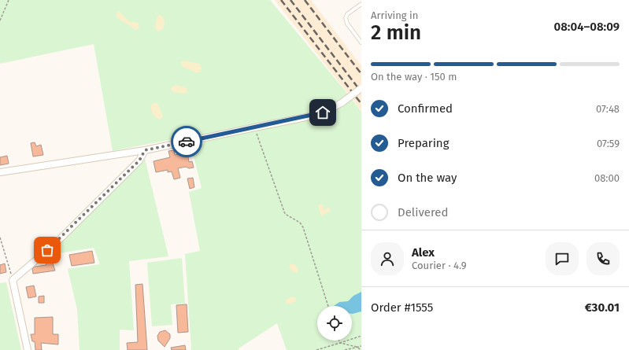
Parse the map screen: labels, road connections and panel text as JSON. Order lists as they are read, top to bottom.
{
  "page": {
    "heading": ["2 min", "Arriving in", "08:04–08:09"],
    "panel": [
      "Alex",
      "Courier · 4.9",
      "Order #1555",
      "€30.01"
    ],
    "bar": "On the way · 150 m",
    "list": [
      ["Confirmed", "07:48"],
      ["Preparing", "07:59"],
      ["On the way", "08:00"],
      "Delivered"
    ]
  }
}
